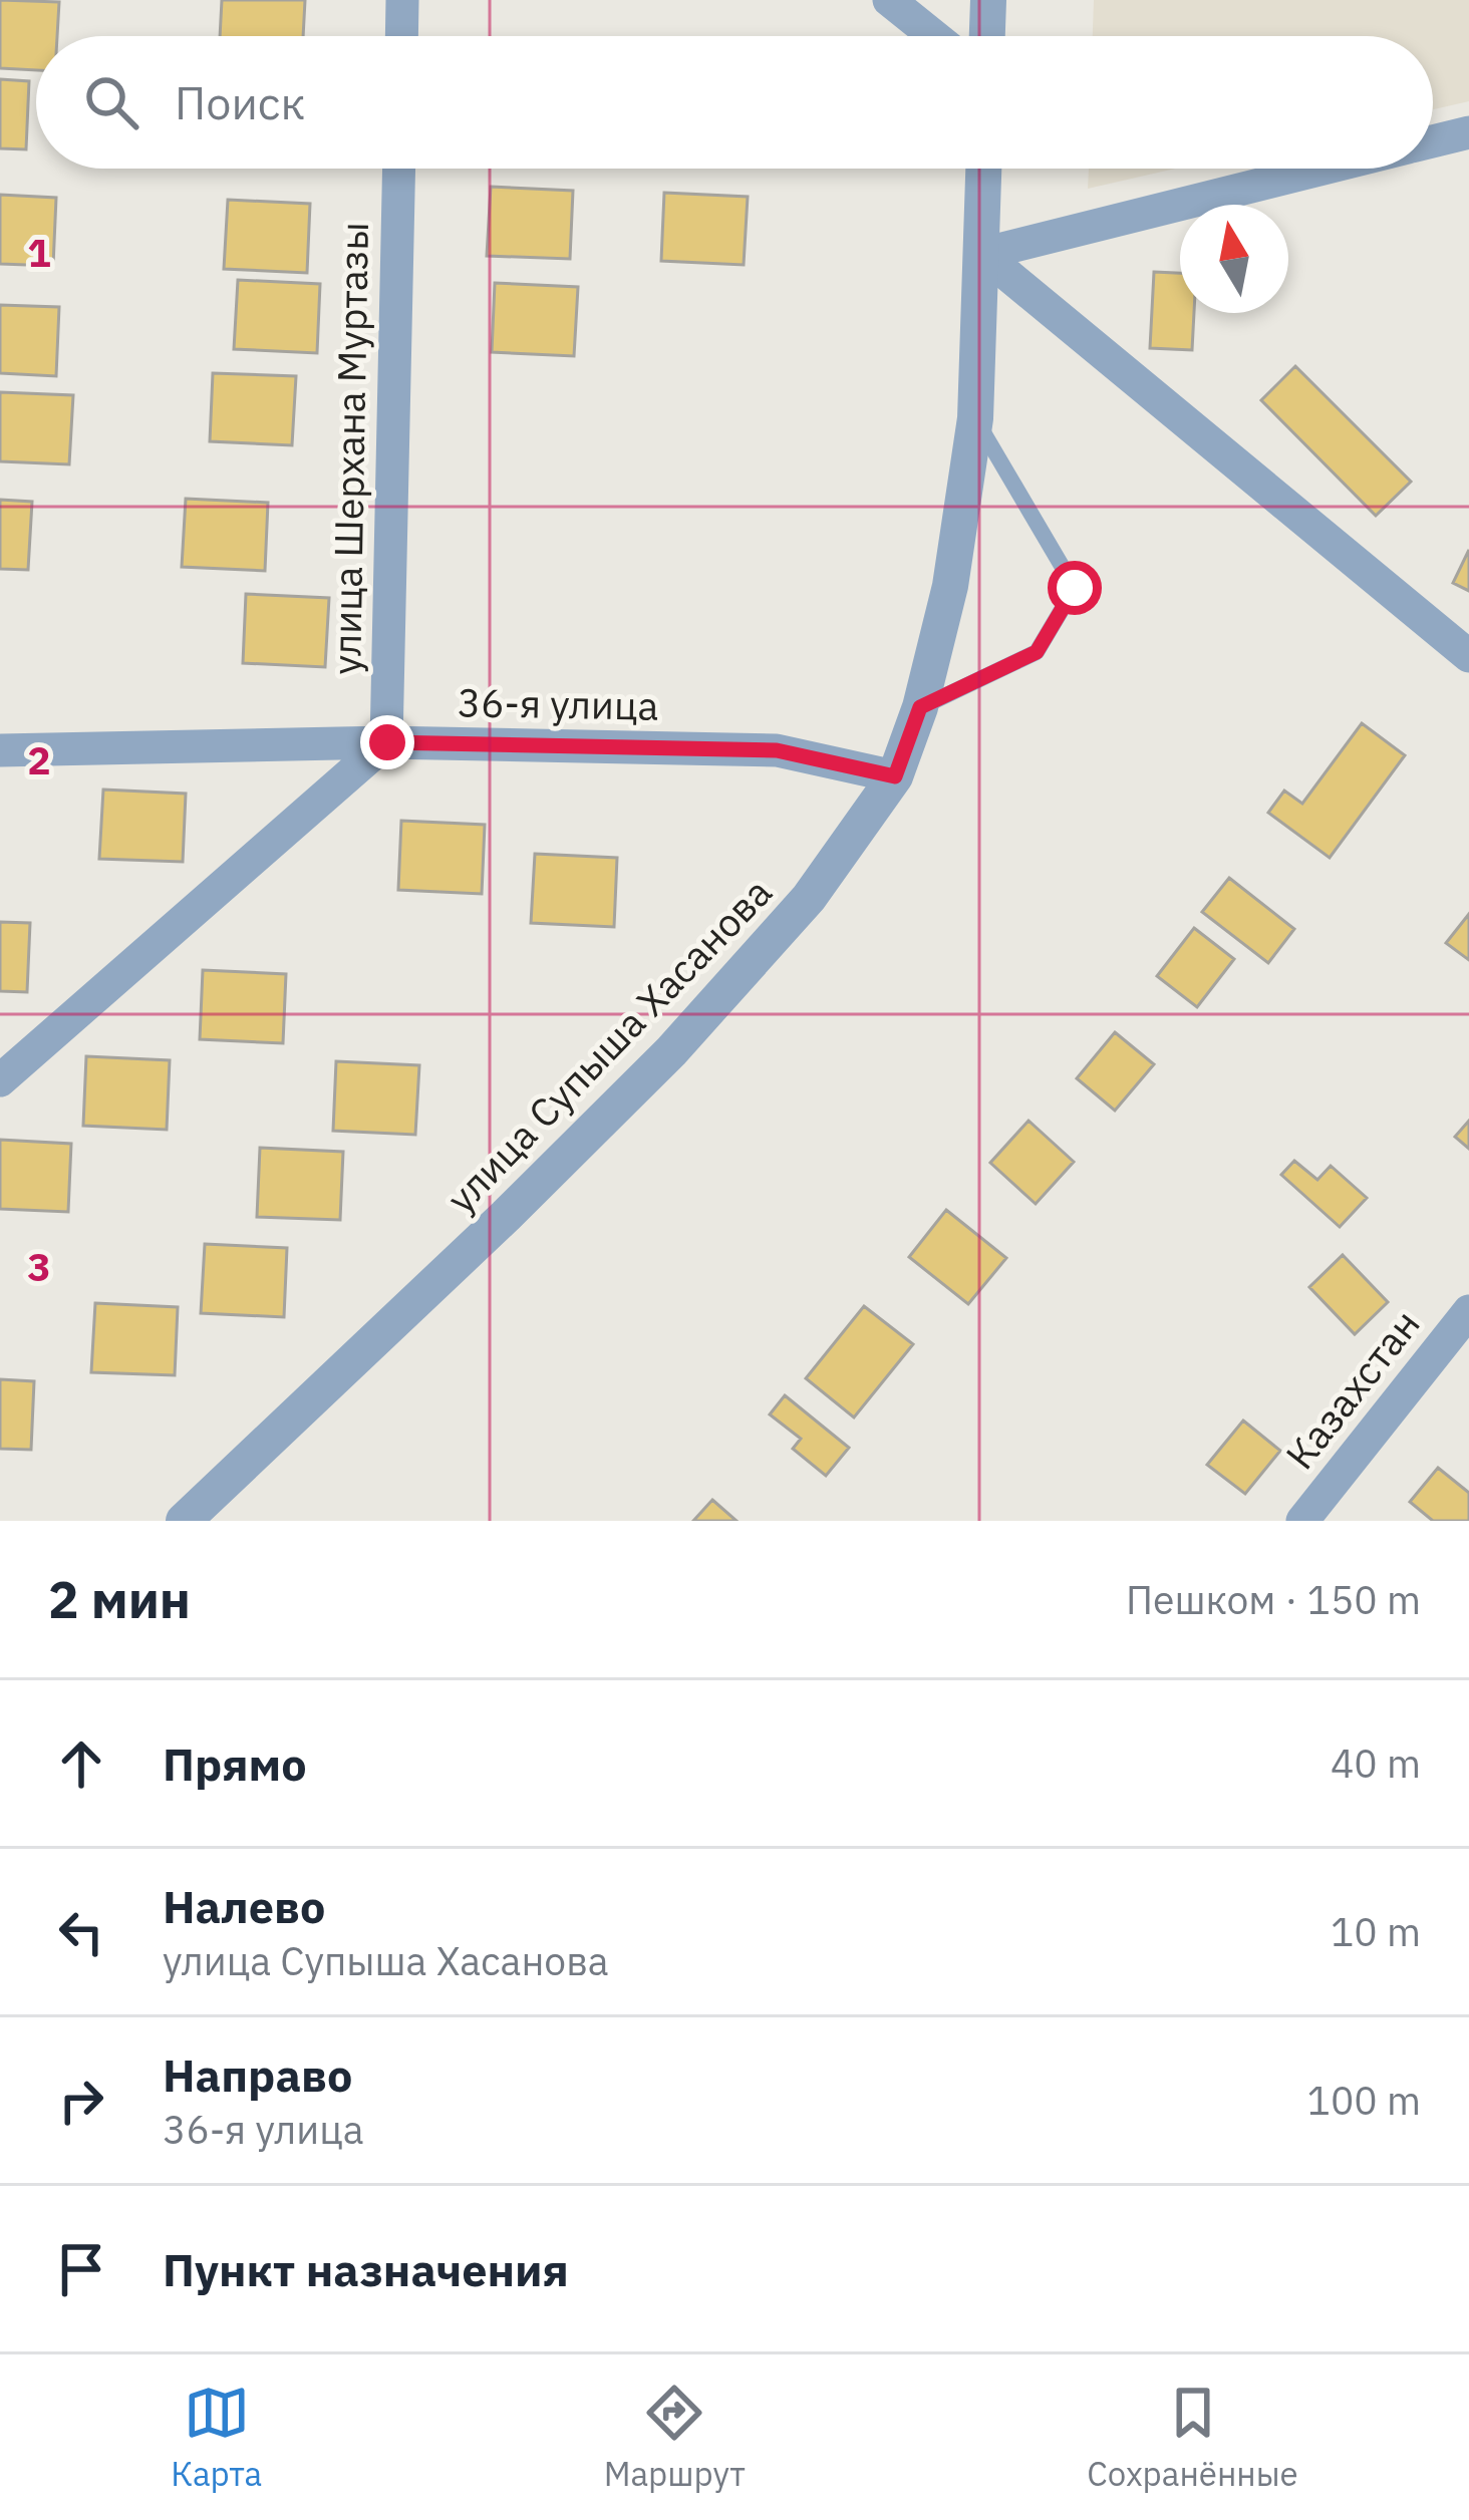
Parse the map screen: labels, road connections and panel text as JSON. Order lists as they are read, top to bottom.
{
  "streets": {
    "street": [
      "улица Шерхана Муртазы",
      "36-я улица",
      "улица Супыша Хасанова",
      "Казахстан"
    ]
  },
  "crossings": [
    ["улица Шерхана Муртазы", "36-я улица"],
    ["36-я улица", "улица Супыша Хасанова"]
  ],
  "north": "top",
  "page": {
    "search": "Поиск",
    "heading": ["2 мин", "Пешком · 150 m"],
    "list": [
      ["Прямо", "40 m"],
      ["Налево", "улица Супыша Хасанова", "10 m"],
      ["Направо", "36-я улица", "100 m"],
      "Пункт назначения"
    ],
    "nav": ["Карта", "Маршрут", "Сохранённые"]
  },
  "grid": {
    "rows": ["1", "2", "3"]
  }
}
